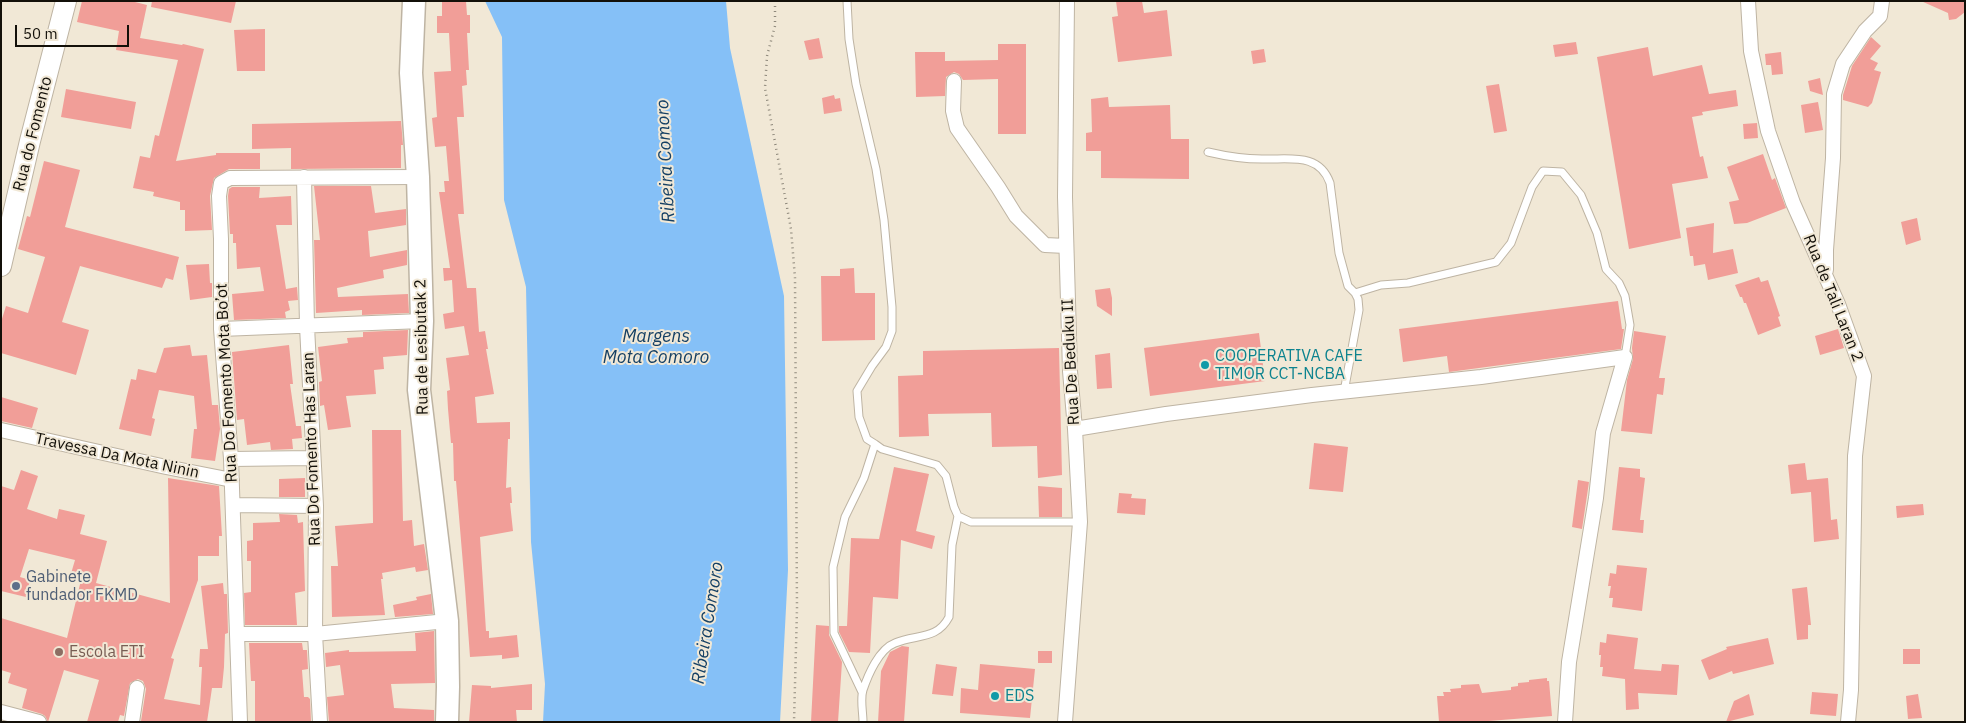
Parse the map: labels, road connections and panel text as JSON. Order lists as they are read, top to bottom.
{
  "streets": {
    "main road": ["Rua de Lesibutak 2"],
    "street": [
      "Rua do Fomento",
      "Rua de Tali Laran 2",
      "Rua De Beduku II",
      "Rua Do Fomento Mota Bo’ot",
      "Rua Do Fomento Has Laran",
      "Travessa Da Mota Ninin"
    ]
  },
  "crossings": [
    ["Rua de Lesibutak 2", "Rua Do Fomento Mota Bo’ot"],
    ["Rua Do Fomento Mota Bo’ot", "Rua Do Fomento Has Laran"],
    ["Rua Do Fomento Mota Bo’ot", "Travessa Da Mota Ninin"]
  ],
  "water": ["Ribeira Comoro", "Margens Mota Comoro"],
  "places": [
    "COOPERATIVA CAFE TIMOR CCT-NCBA",
    "Gabinete fundador FKMD",
    "Escola ETI",
    "EDS"
  ],
  "scale_bar": "50 m"
}
